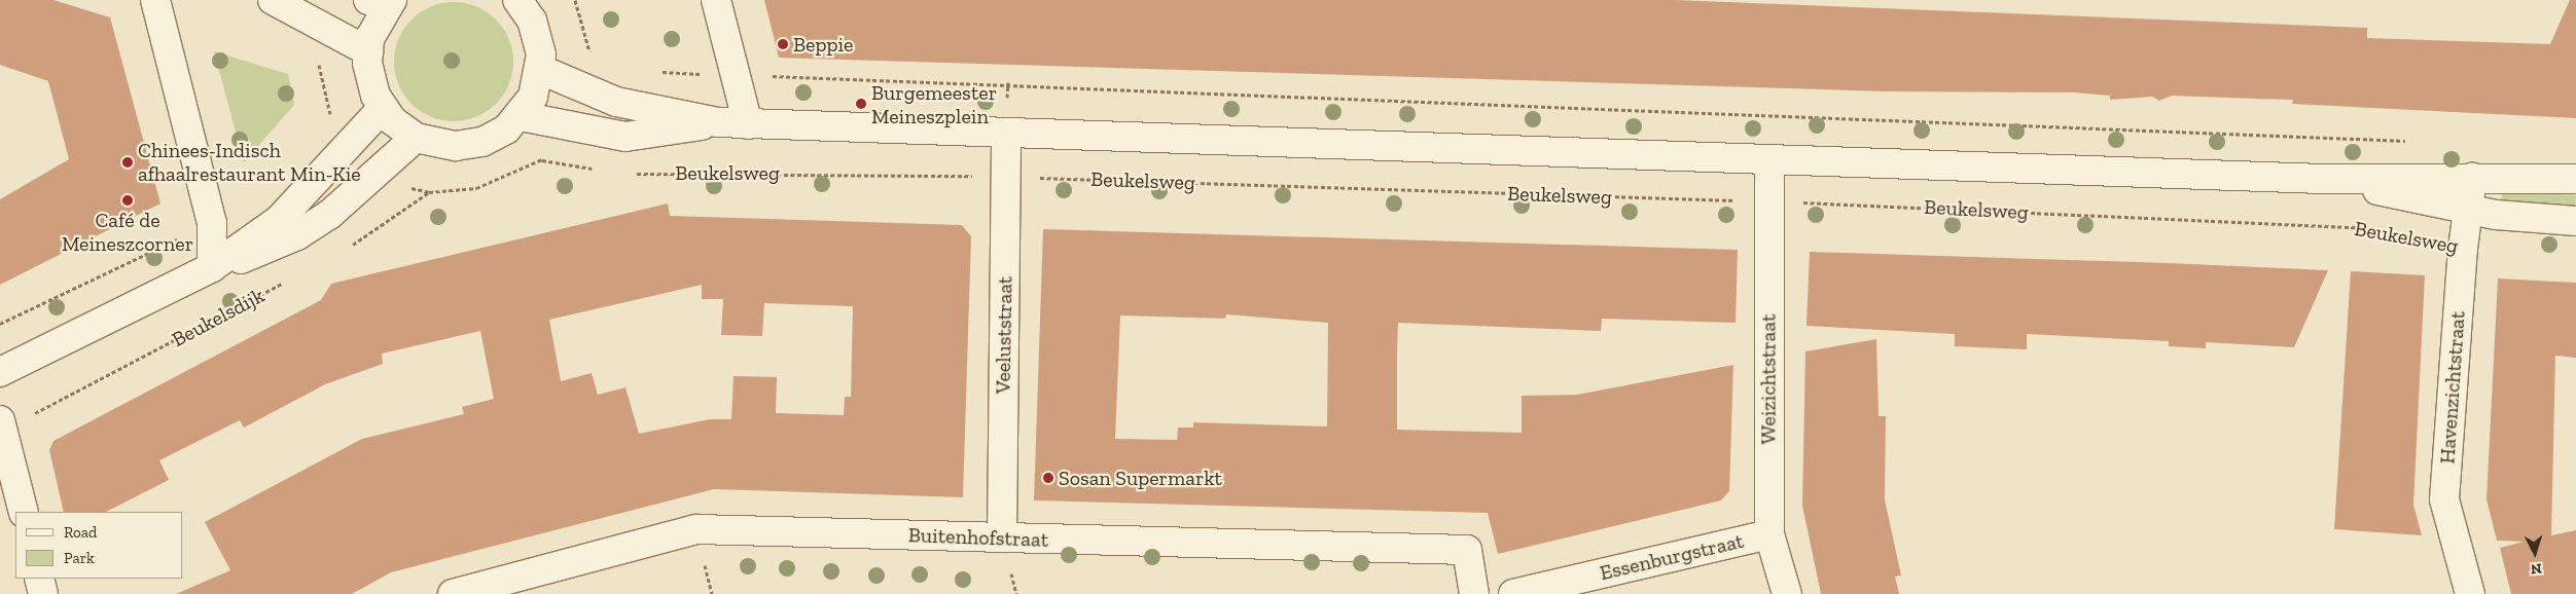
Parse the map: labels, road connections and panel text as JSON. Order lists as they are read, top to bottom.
{
  "streets": {
    "main road": [
      "Beukelsweg",
      "Beukelsdijk",
      "Veeluststraat",
      "Weizichtstraat",
      "Havenzichtstraat",
      "Buitenhofstraat",
      "Essenburgstraat"
    ]
  },
  "crossings": [
    ["Beukelsweg", "Veeluststraat"],
    ["Beukelsweg", "Weizichtstraat"],
    ["Beukelsweg", "Havenzichtstraat"],
    ["Veeluststraat", "Buitenhofstraat"],
    ["Weizichtstraat", "Essenburgstraat"]
  ],
  "places": [
    "Beppie",
    "Burgemeester Meineszplein",
    "Chinees-Indisch afhaalrestaurant Min-Kie",
    "Café de Meineszcorner",
    "Sosan Supermarkt"
  ],
  "legend": ["Road", "Park"],
  "north": "bottom"
}
